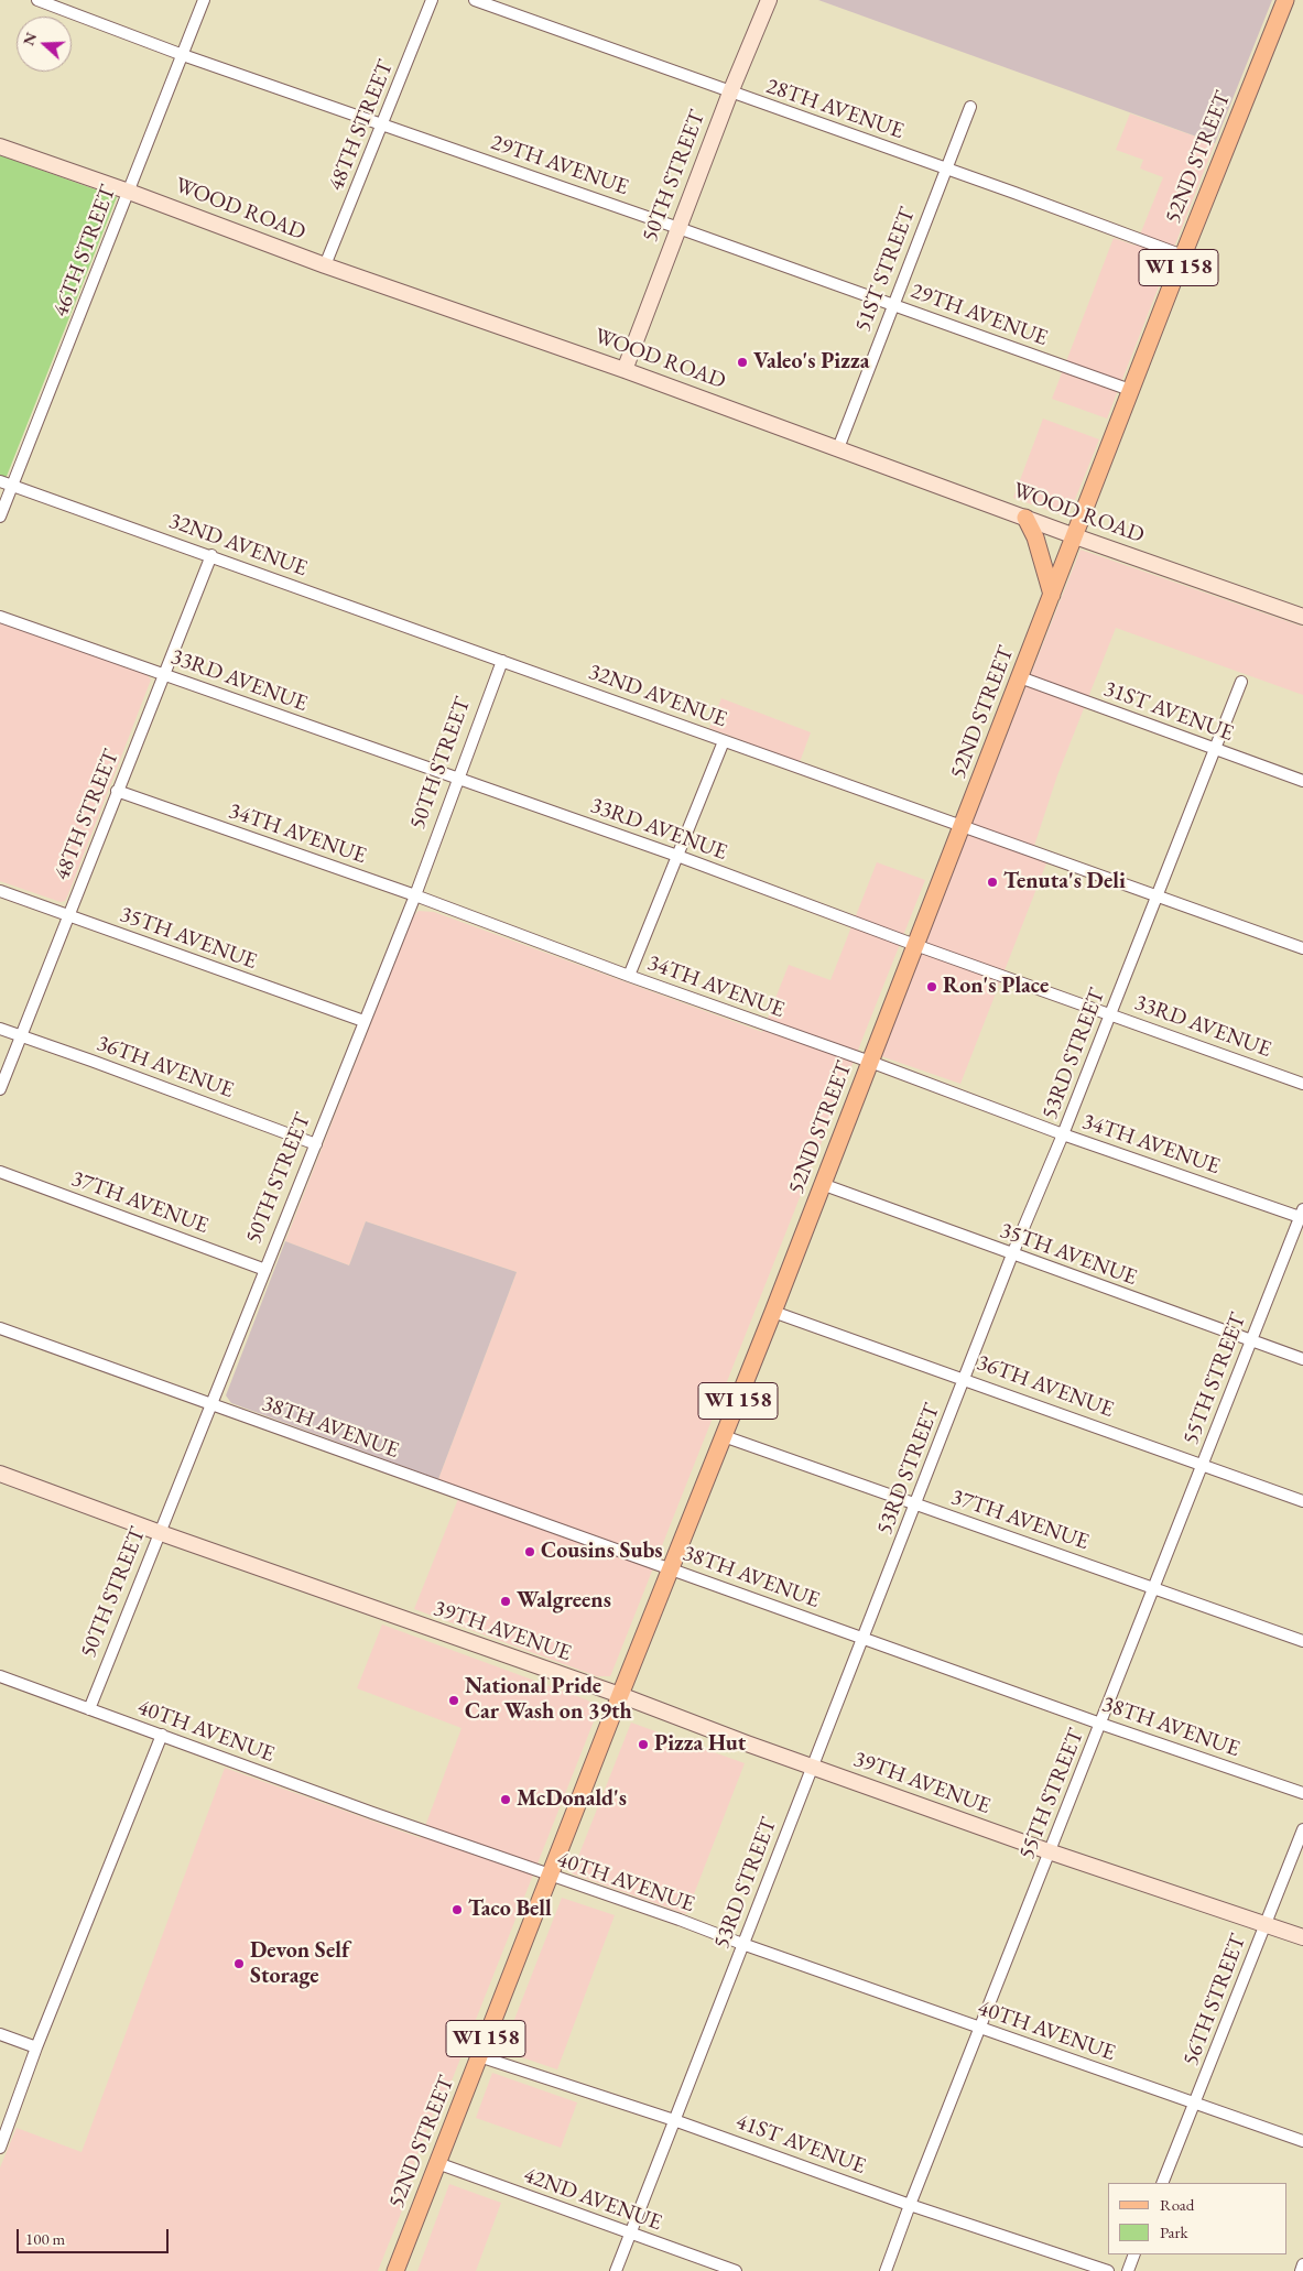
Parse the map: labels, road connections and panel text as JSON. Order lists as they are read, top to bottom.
{
  "streets": {
    "main road": ["52ND STREET", "WI 158"],
    "street": [
      "28TH AVENUE",
      "48TH STREET",
      "29TH AVENUE",
      "50TH STREET",
      "WOOD ROAD",
      "46TH STREET",
      "51ST STREET",
      "32ND AVENUE",
      "33RD AVENUE",
      "31ST AVENUE",
      "34TH AVENUE",
      "35TH AVENUE",
      "53RD STREET",
      "36TH AVENUE",
      "37TH AVENUE",
      "55TH STREET",
      "38TH AVENUE",
      "39TH AVENUE",
      "40TH AVENUE",
      "56TH STREET",
      "41ST AVENUE",
      "42ND AVENUE"
    ]
  },
  "crossings": [
    ["28TH AVENUE", "52ND STREET"],
    ["28TH AVENUE", "50TH STREET"],
    ["28TH AVENUE", "51ST STREET"],
    ["48TH STREET", "29TH AVENUE"],
    ["48TH STREET", "WOOD ROAD"],
    ["48TH STREET", "32ND AVENUE"],
    ["48TH STREET", "33RD AVENUE"],
    ["48TH STREET", "34TH AVENUE"],
    ["48TH STREET", "35TH AVENUE"],
    ["48TH STREET", "36TH AVENUE"],
    ["52ND STREET", "29TH AVENUE"],
    ["52ND STREET", "WOOD ROAD"],
    ["52ND STREET", "32ND AVENUE"],
    ["52ND STREET", "33RD AVENUE"],
    ["52ND STREET", "31ST AVENUE"],
    ["52ND STREET", "34TH AVENUE"],
    ["52ND STREET", "35TH AVENUE"],
    ["52ND STREET", "36TH AVENUE"],
    ["52ND STREET", "37TH AVENUE"],
    ["52ND STREET", "38TH AVENUE"],
    ["52ND STREET", "39TH AVENUE"],
    ["52ND STREET", "40TH AVENUE"],
    ["52ND STREET", "41ST AVENUE"],
    ["52ND STREET", "42ND AVENUE"],
    ["29TH AVENUE", "50TH STREET"],
    ["29TH AVENUE", "46TH STREET"],
    ["29TH AVENUE", "51ST STREET"],
    ["50TH STREET", "WOOD ROAD"],
    ["50TH STREET", "32ND AVENUE"],
    ["50TH STREET", "33RD AVENUE"],
    ["50TH STREET", "34TH AVENUE"],
    ["50TH STREET", "35TH AVENUE"],
    ["50TH STREET", "36TH AVENUE"],
    ["50TH STREET", "37TH AVENUE"],
    ["50TH STREET", "38TH AVENUE"],
    ["50TH STREET", "39TH AVENUE"],
    ["50TH STREET", "40TH AVENUE"],
    ["WOOD ROAD", "46TH STREET"],
    ["WOOD ROAD", "51ST STREET"],
    ["46TH STREET", "32ND AVENUE"],
    ["32ND AVENUE", "53RD STREET"],
    ["33RD AVENUE", "53RD STREET"],
    ["31ST AVENUE", "53RD STREET"],
    ["34TH AVENUE", "53RD STREET"],
    ["34TH AVENUE", "55TH STREET"],
    ["35TH AVENUE", "53RD STREET"],
    ["35TH AVENUE", "55TH STREET"],
    ["53RD STREET", "36TH AVENUE"],
    ["53RD STREET", "37TH AVENUE"],
    ["53RD STREET", "38TH AVENUE"],
    ["53RD STREET", "39TH AVENUE"],
    ["53RD STREET", "40TH AVENUE"],
    ["53RD STREET", "41ST AVENUE"],
    ["53RD STREET", "42ND AVENUE"],
    ["36TH AVENUE", "55TH STREET"],
    ["37TH AVENUE", "55TH STREET"],
    ["55TH STREET", "38TH AVENUE"],
    ["55TH STREET", "39TH AVENUE"],
    ["55TH STREET", "40TH AVENUE"],
    ["55TH STREET", "41ST AVENUE"],
    ["39TH AVENUE", "56TH STREET"],
    ["40TH AVENUE", "56TH STREET"]
  ],
  "places": [
    "Valeo's Pizza",
    "Tenuta's Deli",
    "Ron's Place",
    "Cousins Subs",
    "Walgreens",
    "National Pride Car Wash on 39th",
    "Pizza Hut",
    "McDonald's",
    "Taco Bell",
    "Devon Self Storage"
  ],
  "legend": ["Road", "Park"],
  "scale_bar": "100 m",
  "north": "left"
}
